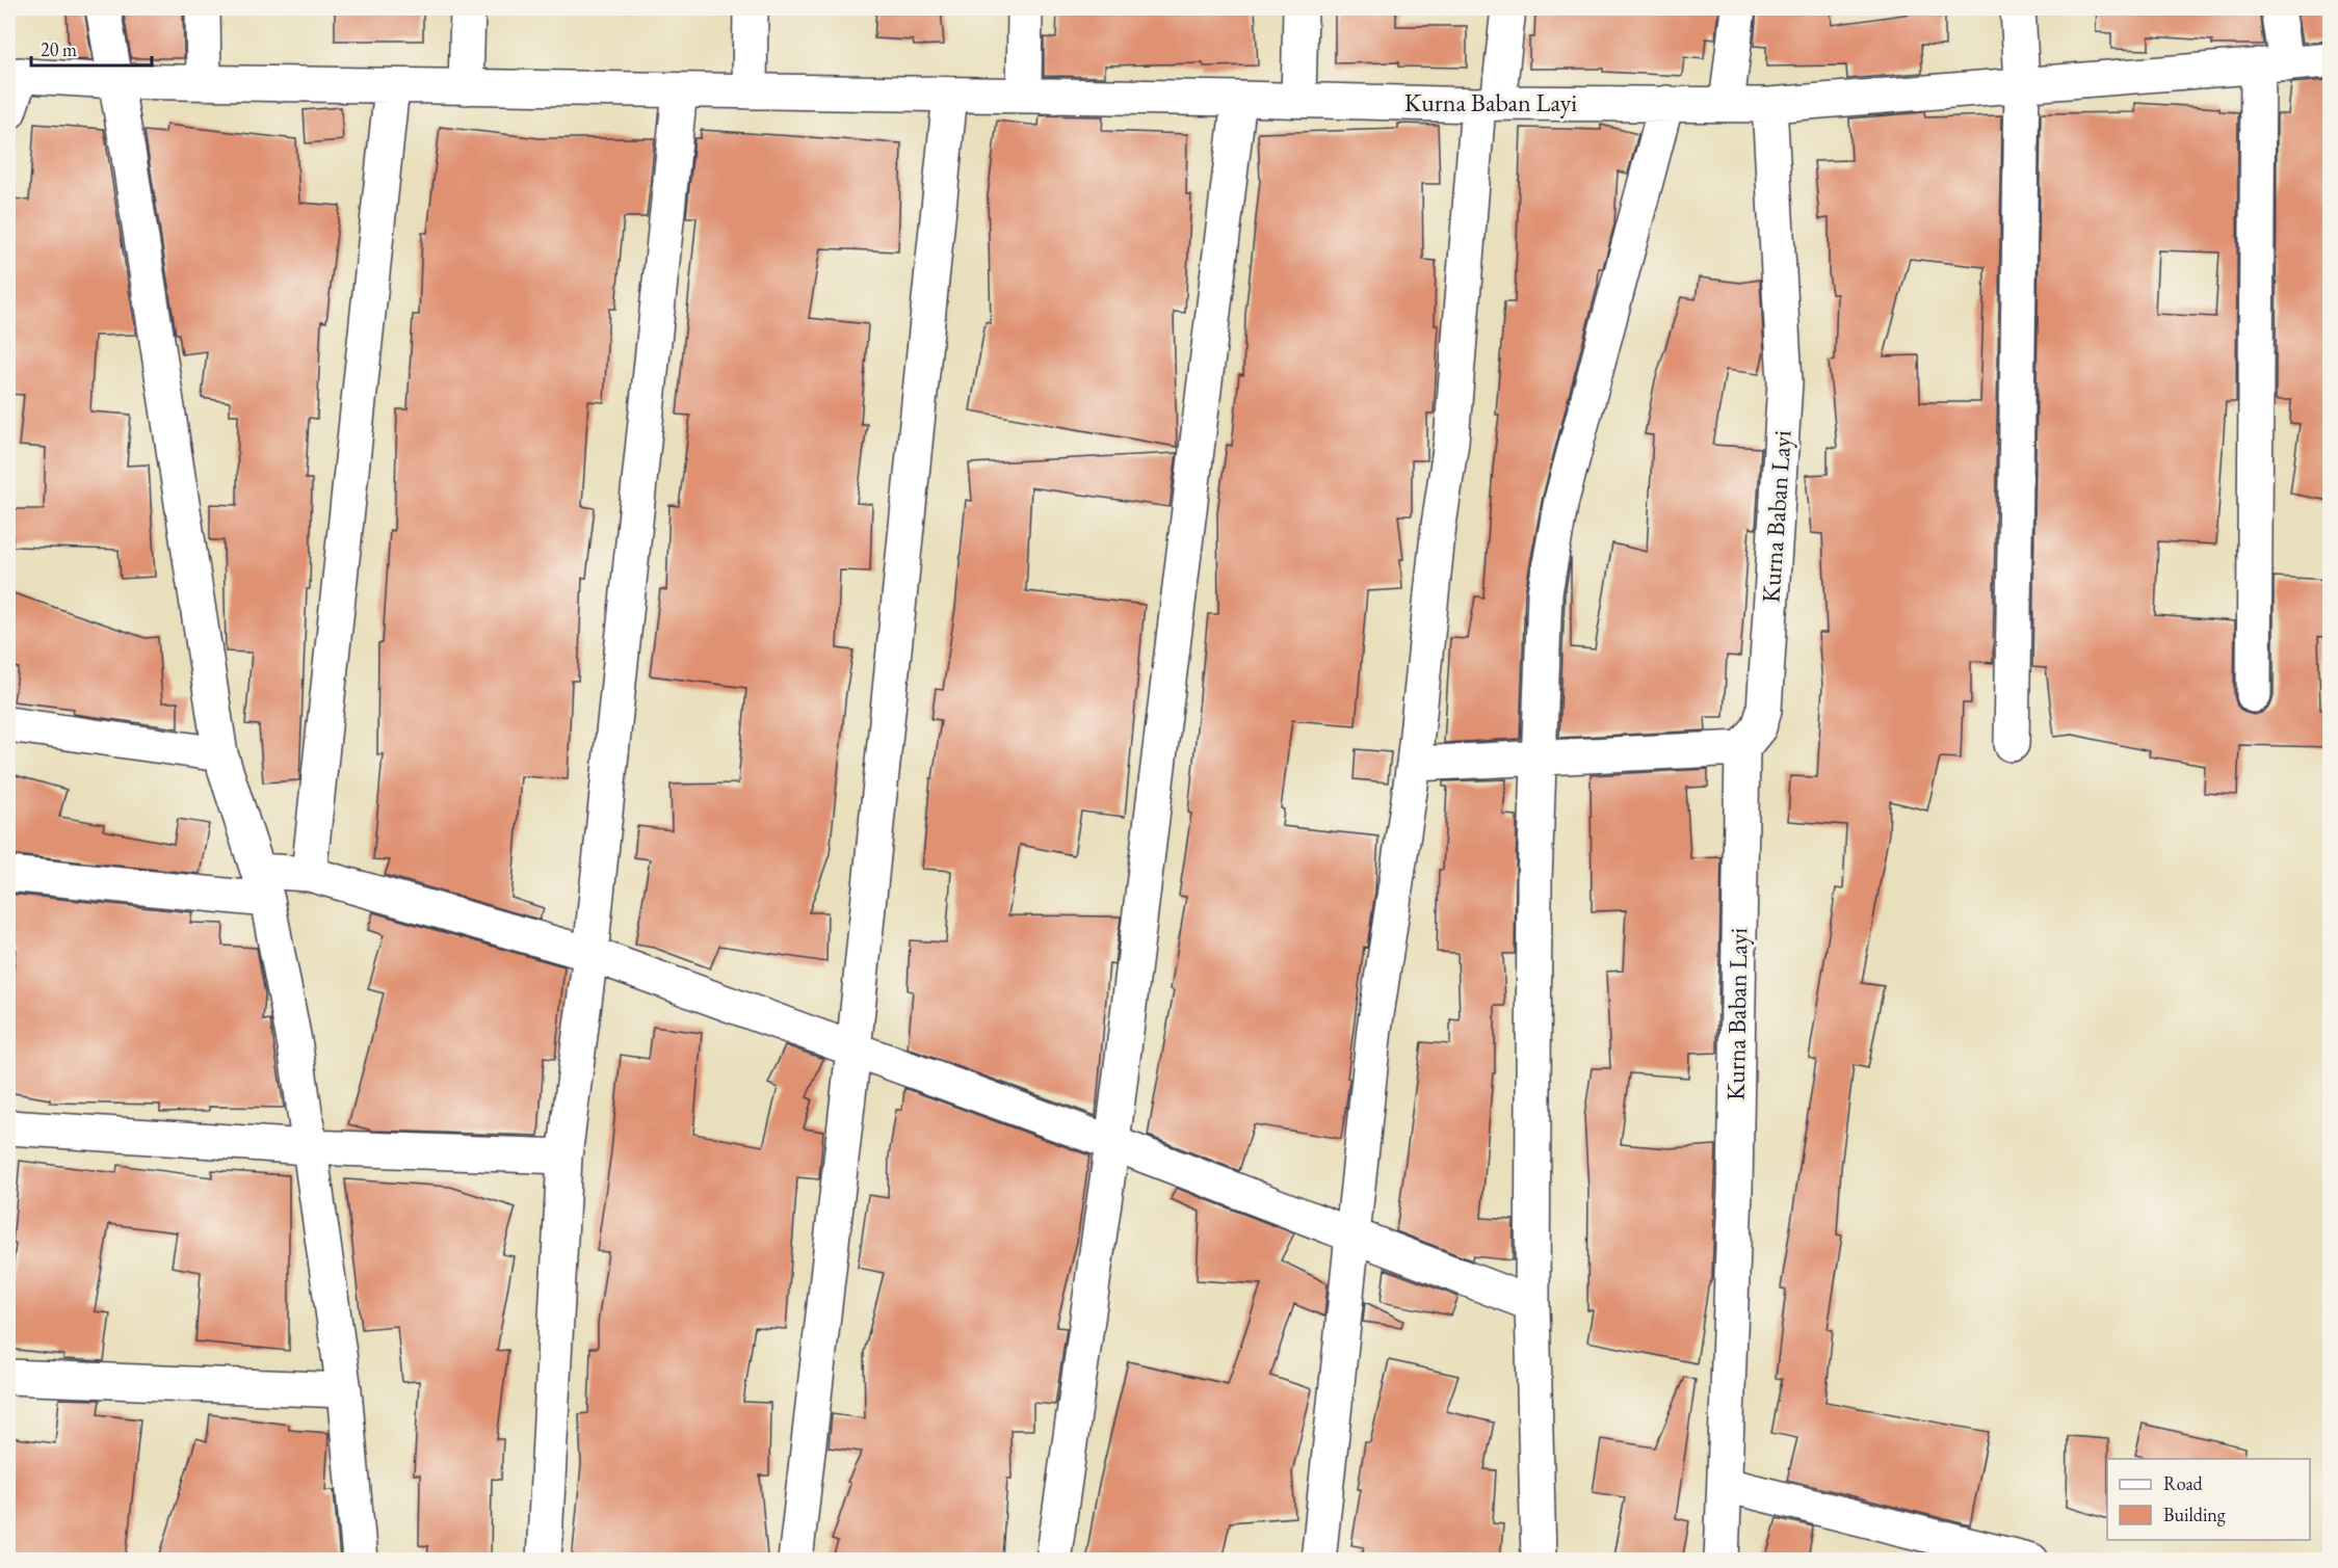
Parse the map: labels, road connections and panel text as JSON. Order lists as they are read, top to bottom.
{
  "streets": {
    "street": ["Kurna Baban Layi"]
  },
  "legend": ["Road", "Building"],
  "scale_bar": "20 m"
}
